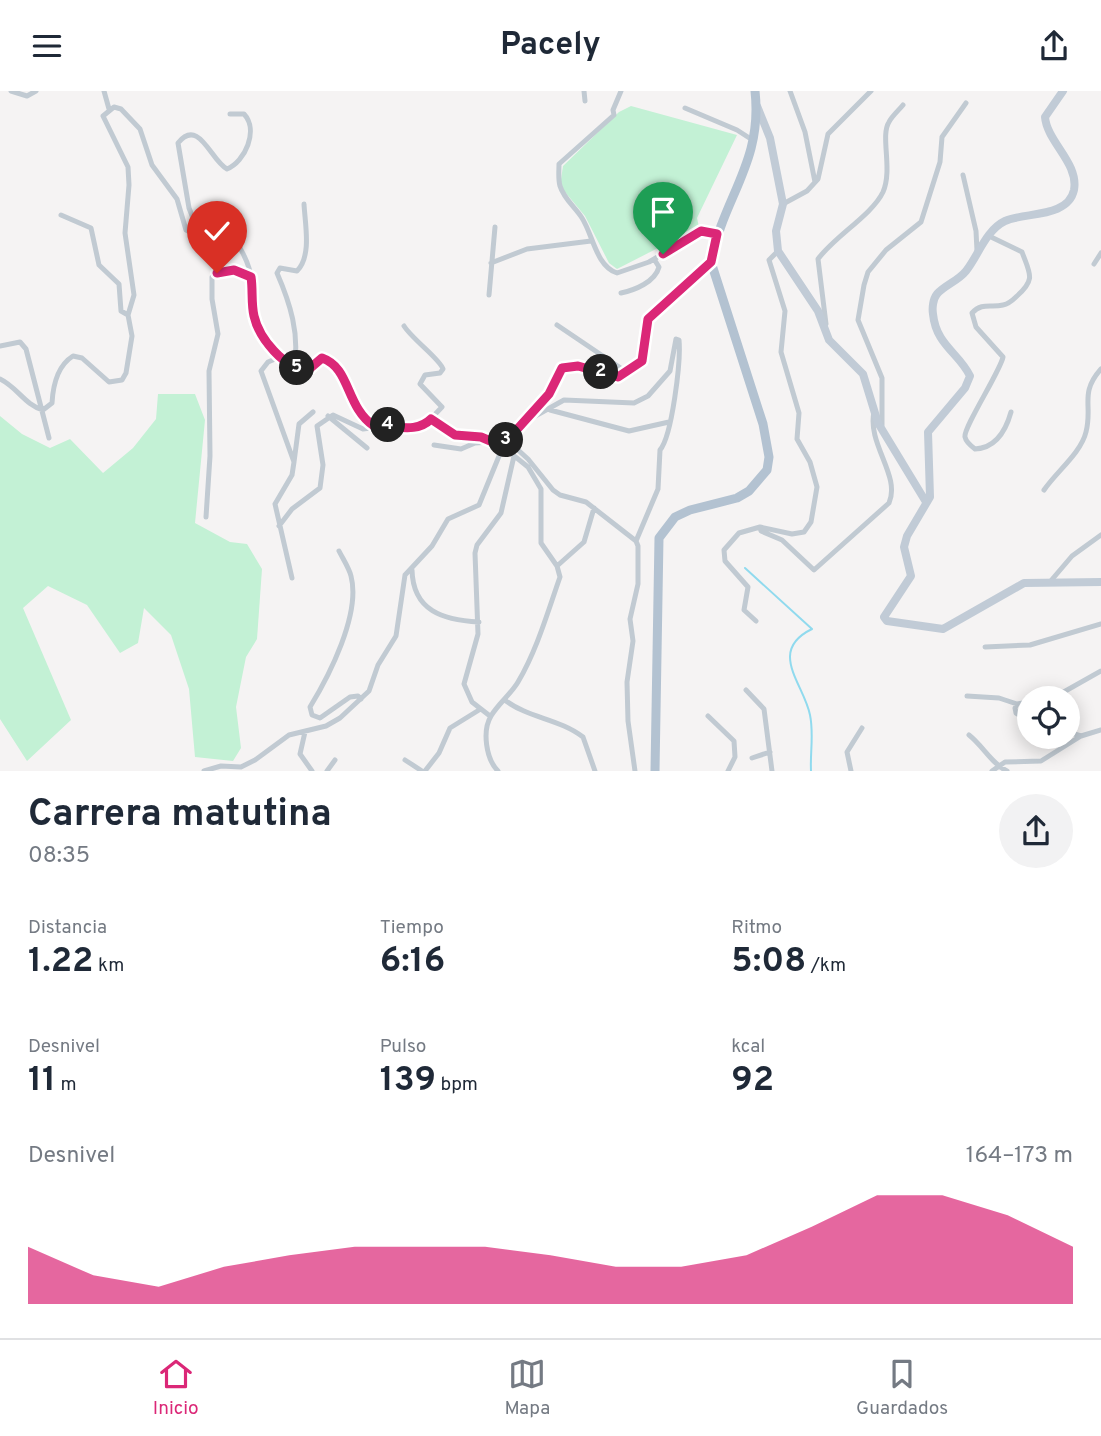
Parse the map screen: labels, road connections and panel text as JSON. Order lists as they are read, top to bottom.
{
  "page": {
    "header": "Pacely",
    "pins": [
      "5",
      "2",
      "4",
      "3"
    ],
    "heading": ["Carrera matutina", "08:35"],
    "stats": [
      ["Distancia", "1.22 km"],
      ["Tiempo", "6:16"],
      ["Ritmo", "5:08 /km"],
      ["Desnivel", "11 m"],
      ["Pulso", "139 bpm"],
      ["kcal", "92"]
    ],
    "chart": ["Desnivel", "164–173 m"],
    "tabs": ["Inicio", "Mapa", "Guardados"]
  }
}
